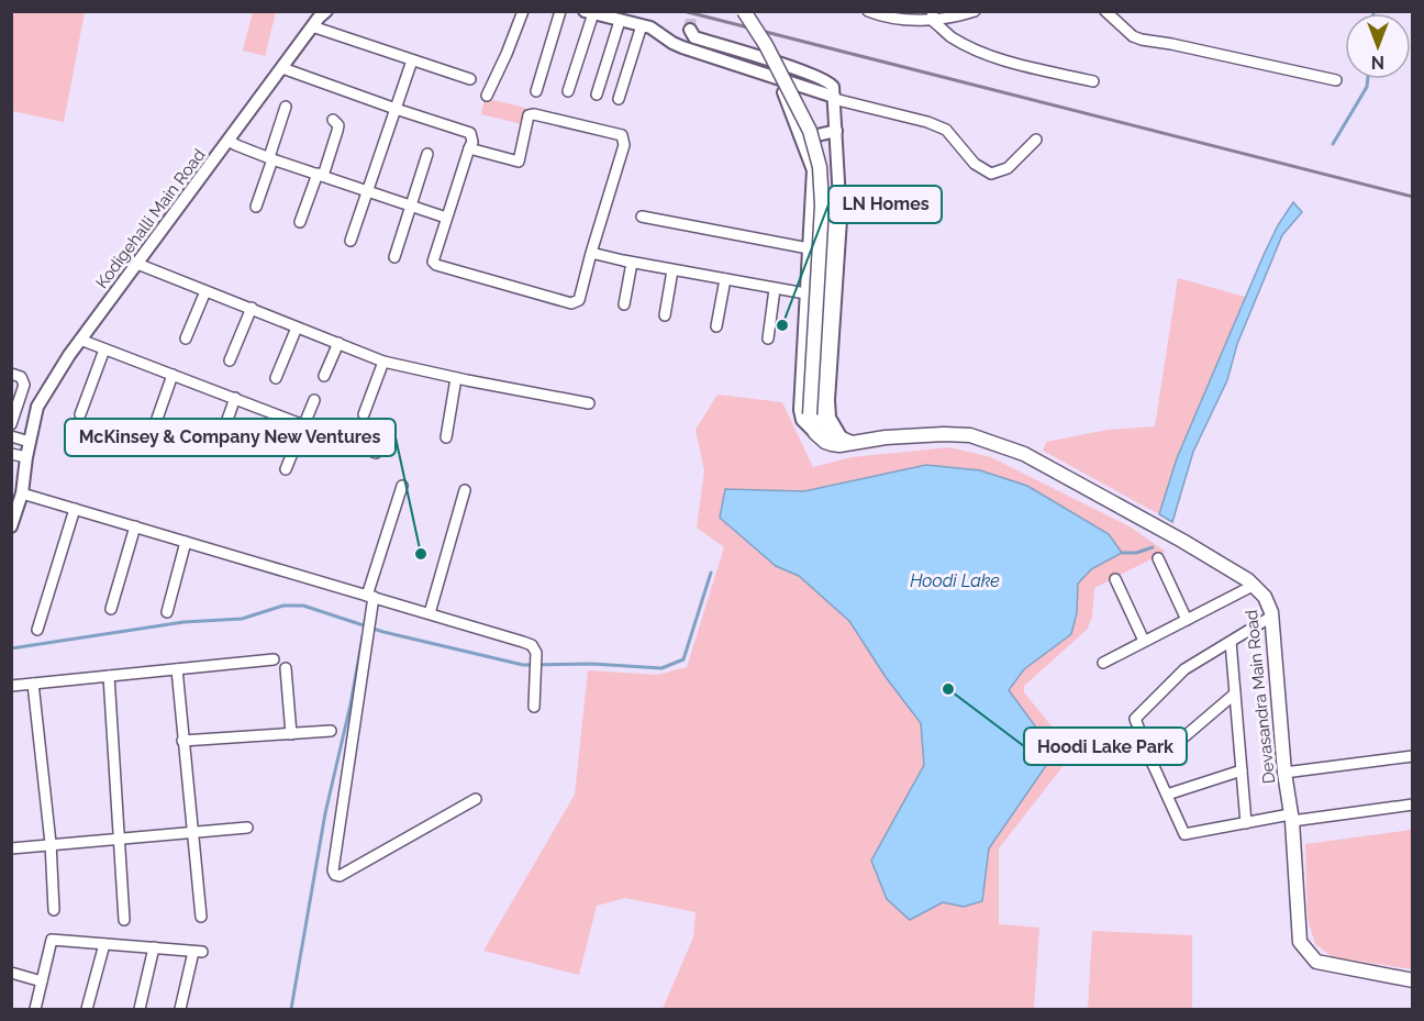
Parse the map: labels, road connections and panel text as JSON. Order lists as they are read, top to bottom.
{
  "streets": {
    "main road": ["Devasandra Main Road"],
    "street": ["Kodigehalli Main Road"]
  },
  "water": ["Hoodi Lake"],
  "places": ["LN Homes", "McKinsey & Company New Ventures", "Hoodi Lake Park"],
  "north": "bottom"
}
